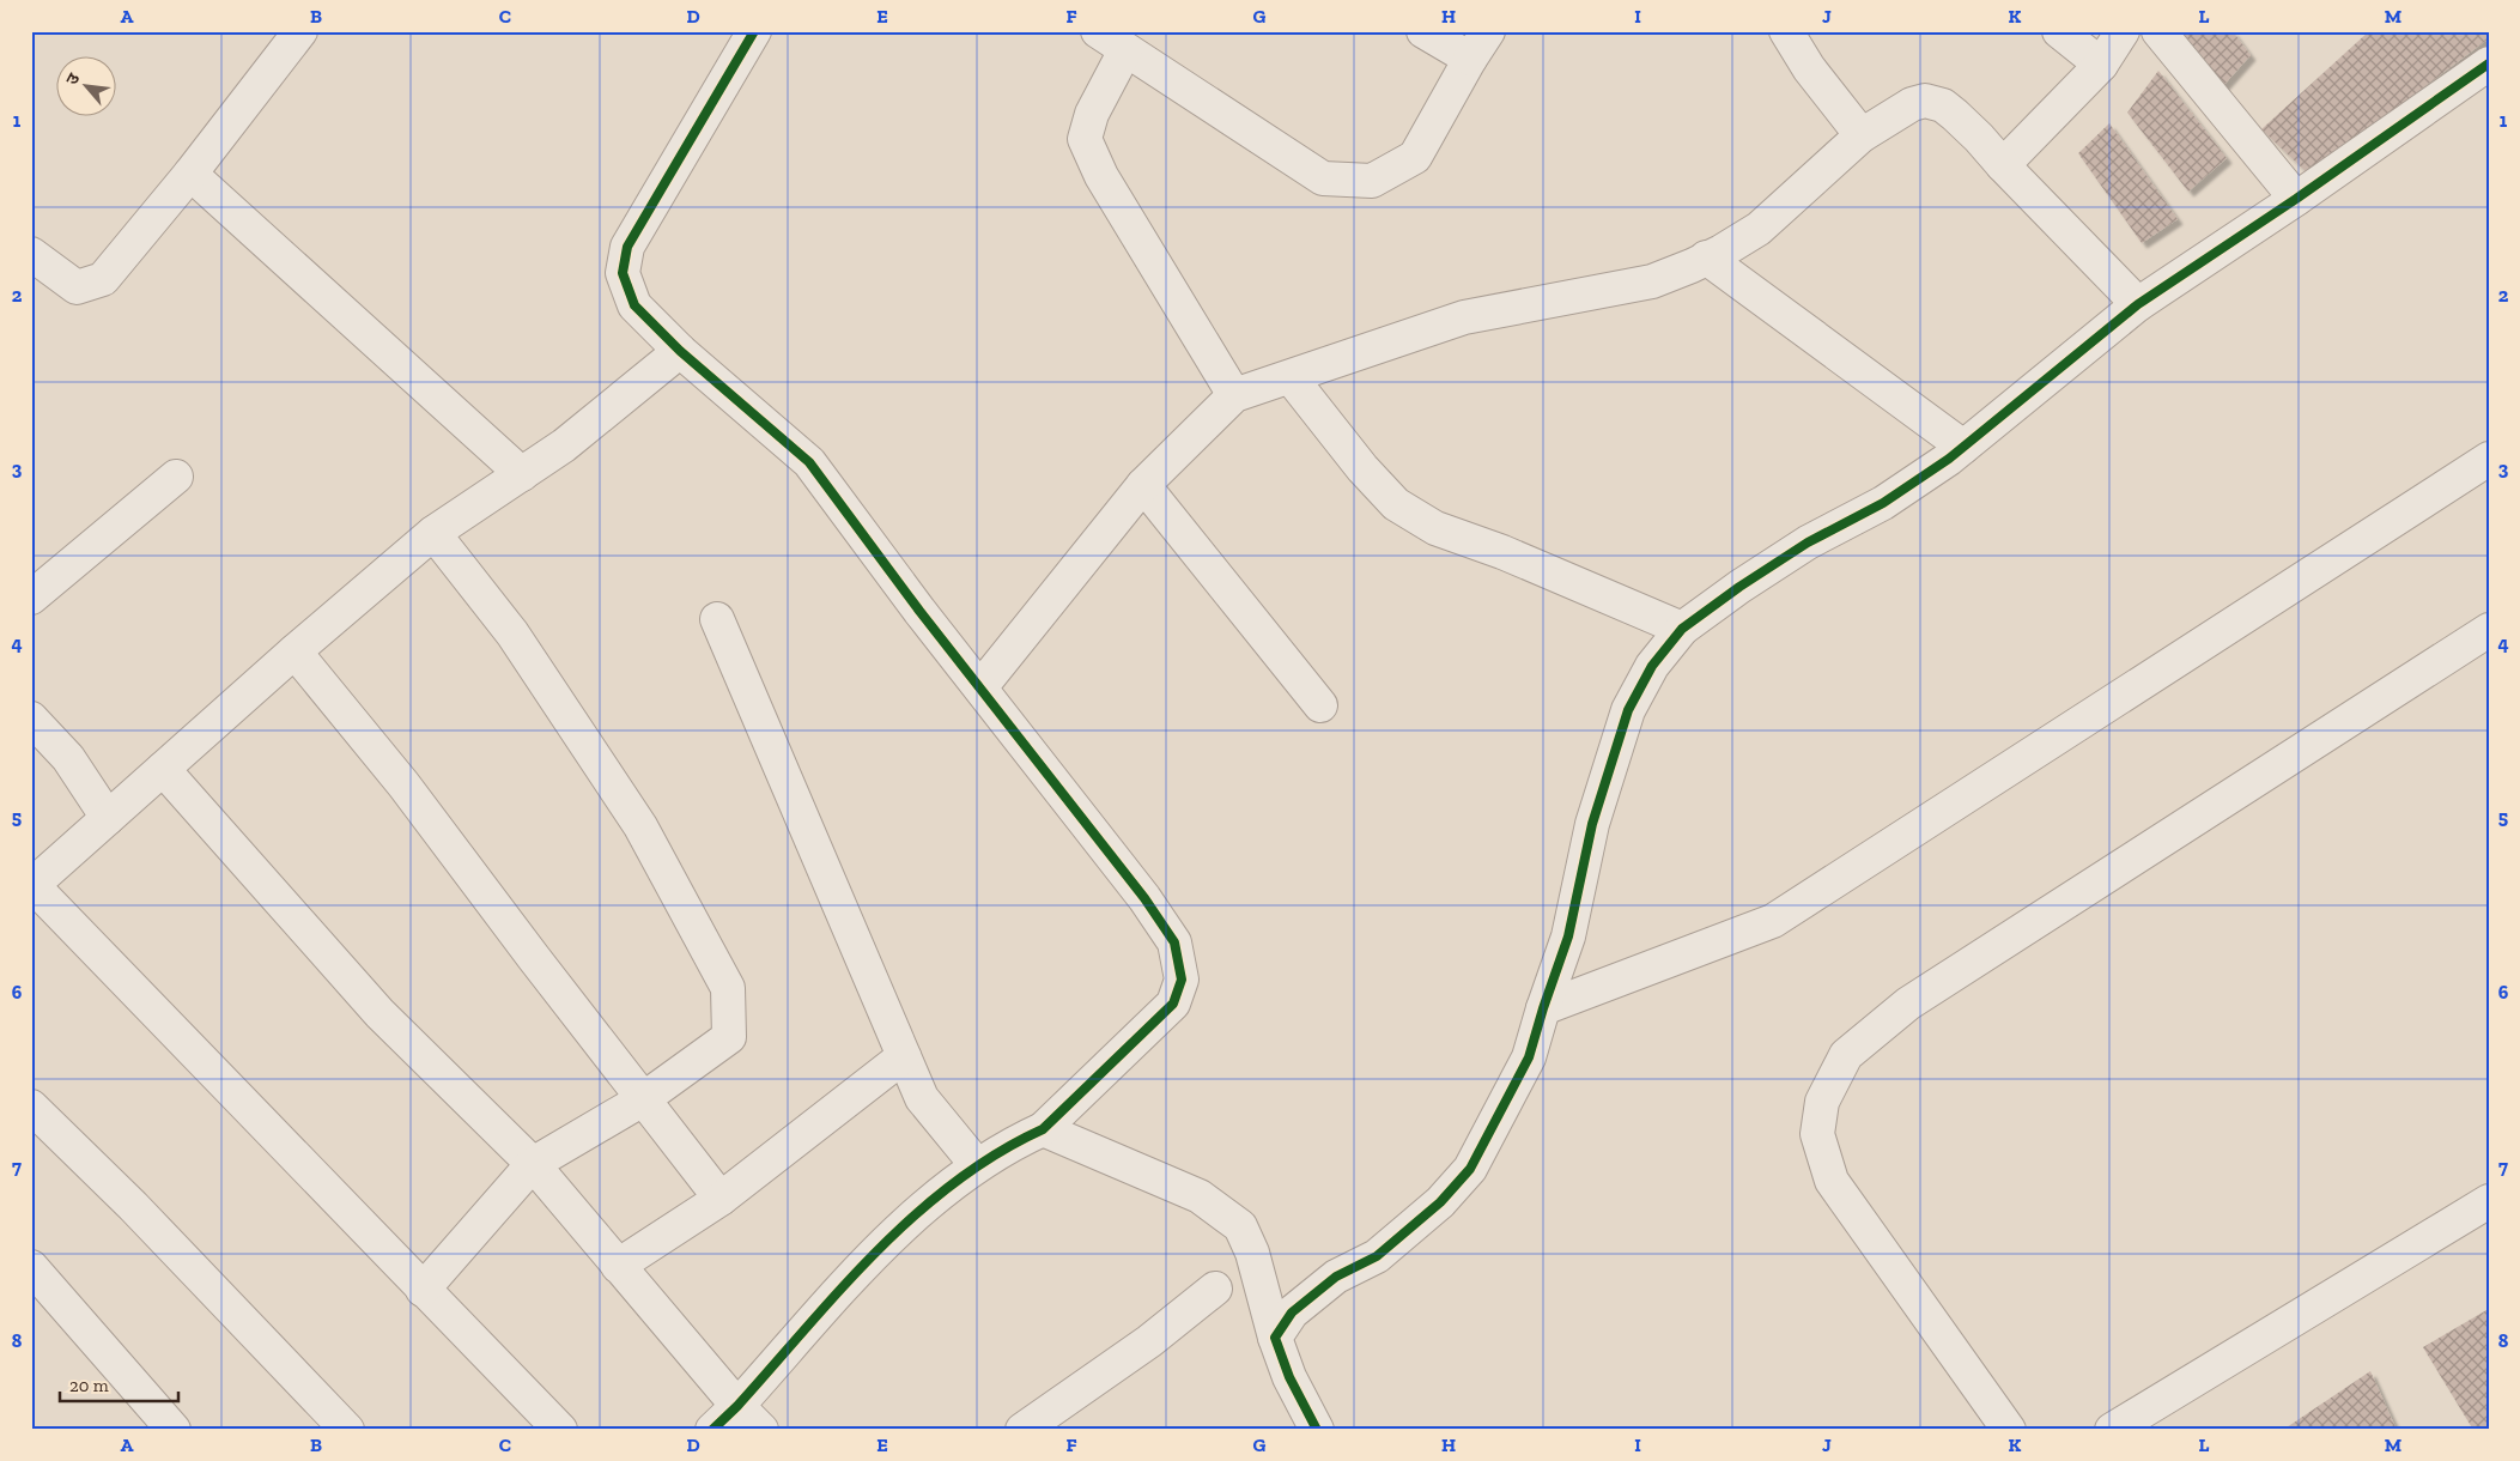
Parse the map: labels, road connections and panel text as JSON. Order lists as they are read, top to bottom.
{
  "scale_bar": "20 m",
  "north": "top left",
  "grid": {
    "columns": [
      "A",
      "B",
      "C",
      "D",
      "E",
      "F",
      "G",
      "H",
      "I",
      "J",
      "K",
      "L",
      "M"
    ],
    "rows": [
      "1",
      "2",
      "3",
      "4",
      "5",
      "6",
      "7",
      "8"
    ]
  }
}
